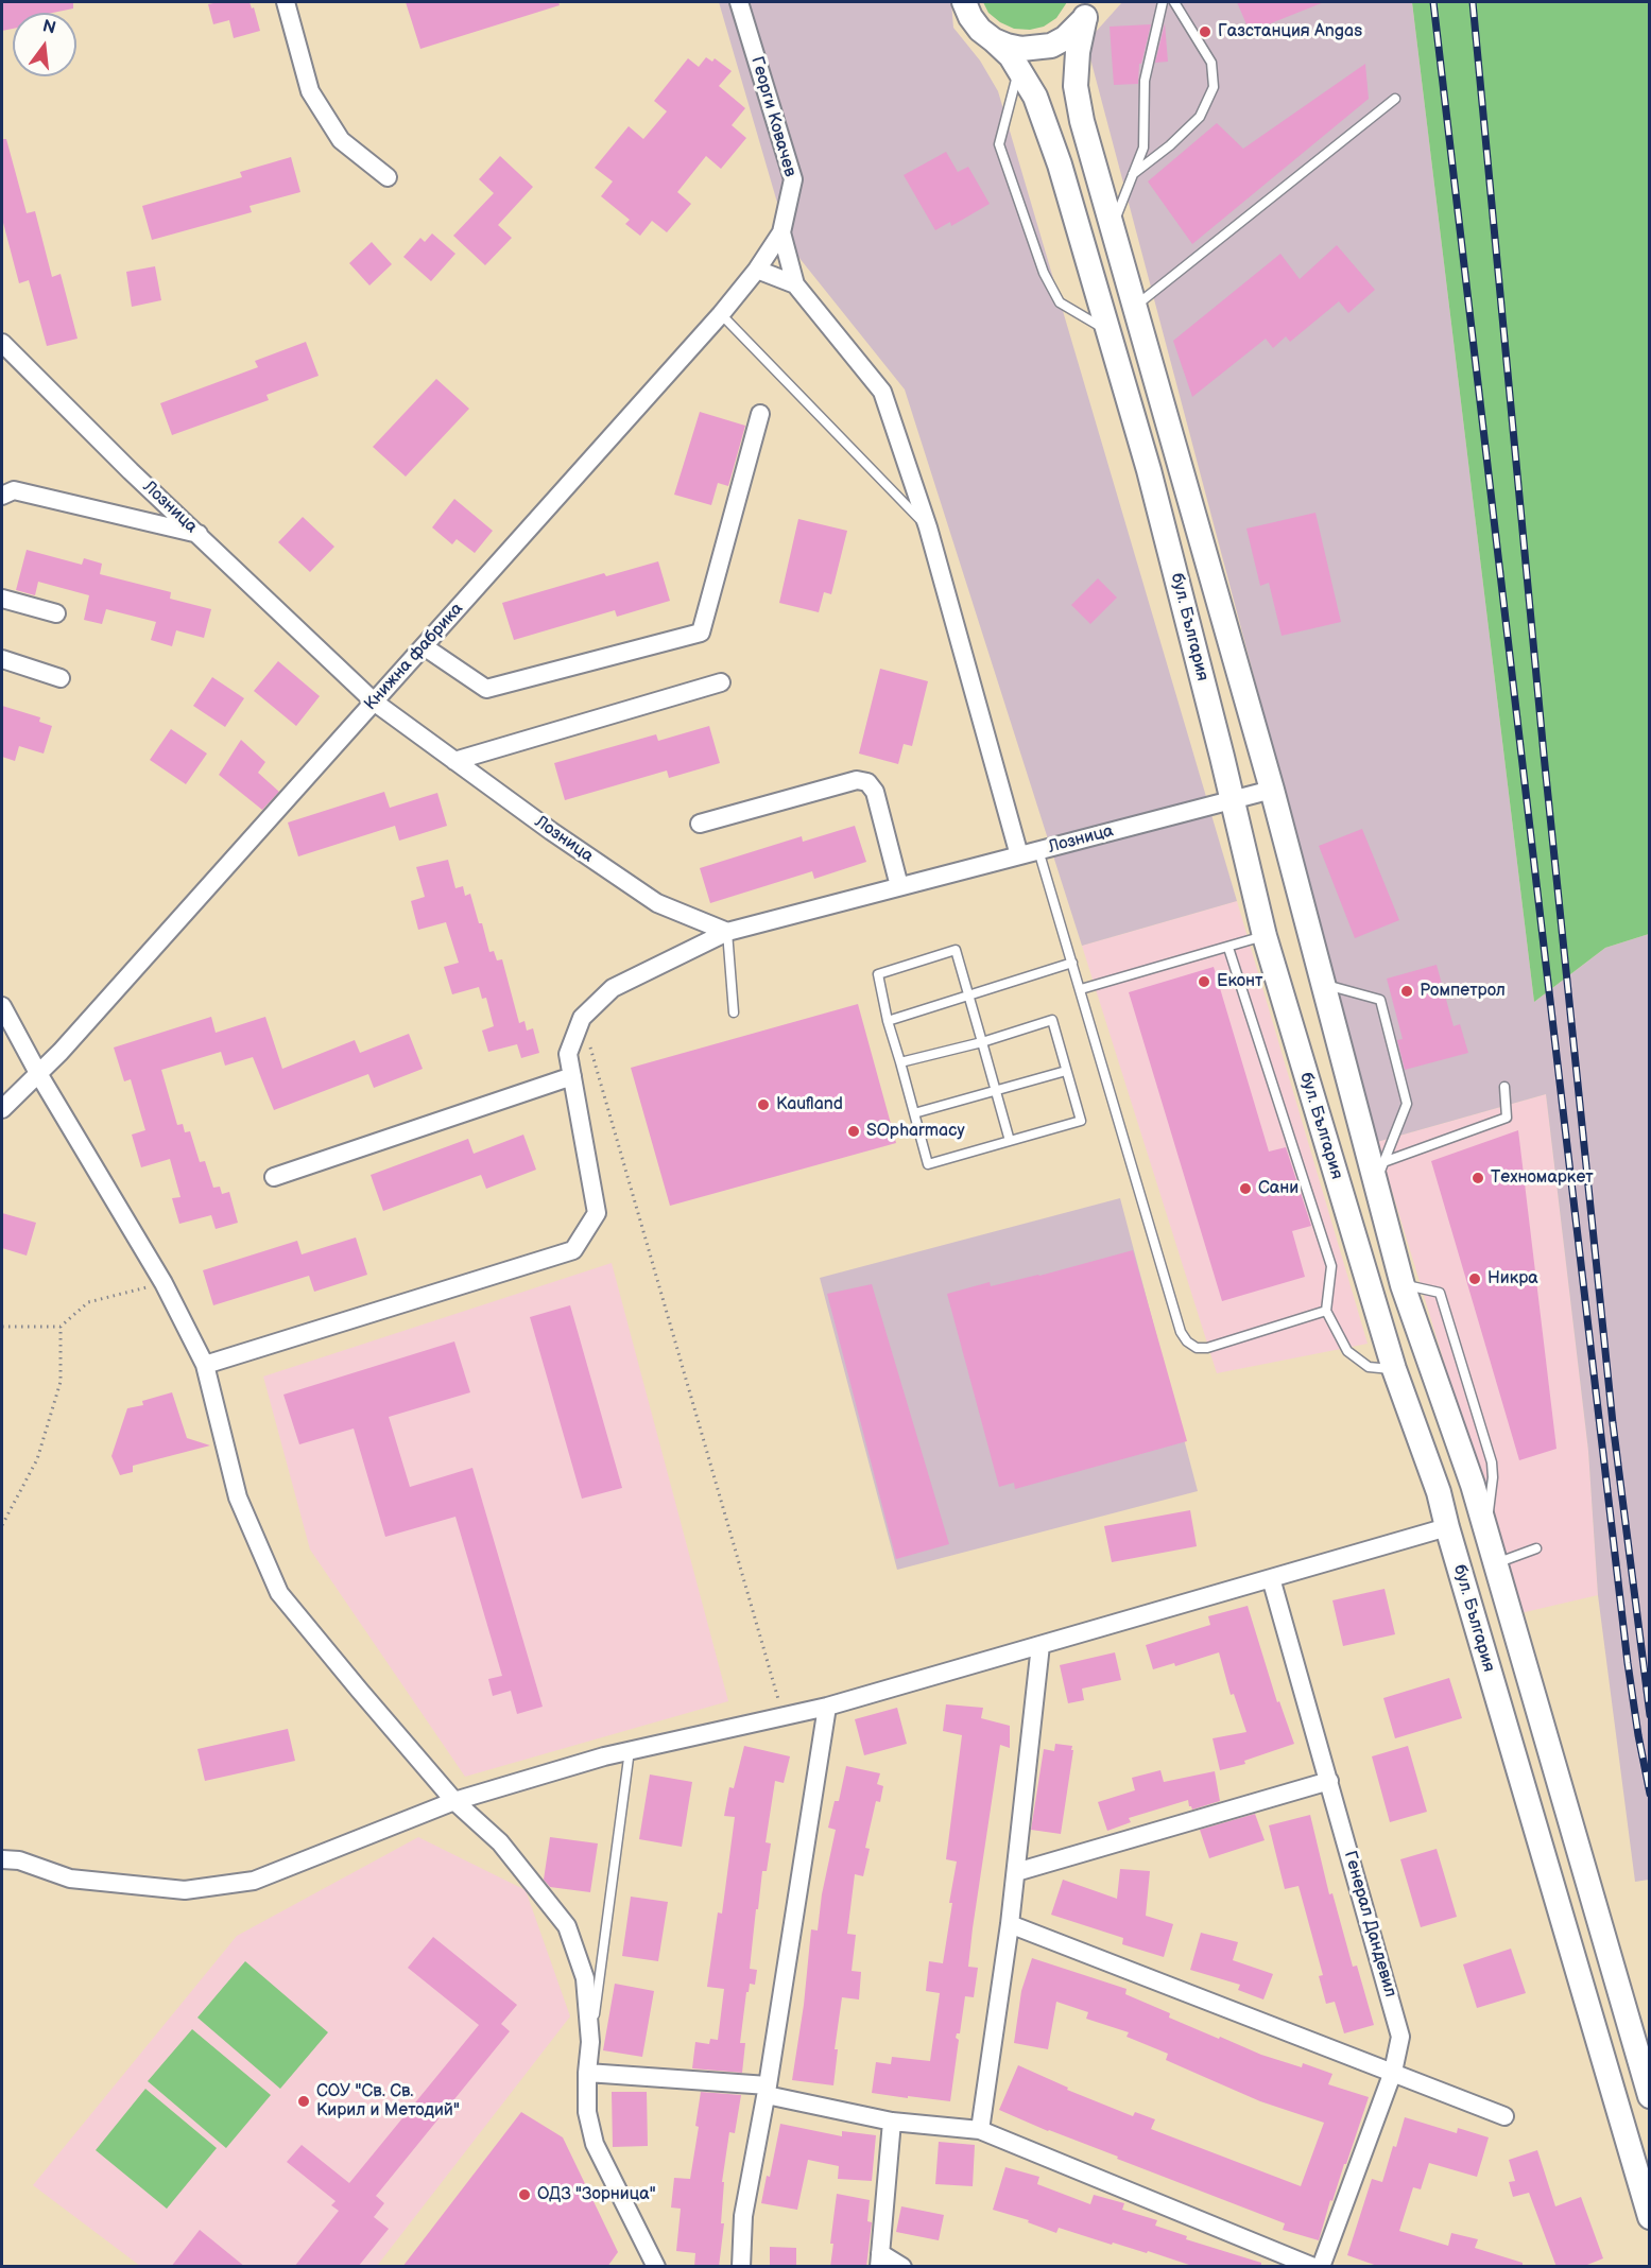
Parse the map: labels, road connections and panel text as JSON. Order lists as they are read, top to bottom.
{
  "streets": {
    "main road": ["бул. България"],
    "street": [
      "Георги Ковачев",
      "Лозница",
      "Книжна фабрика",
      "Генерал Дандевил"
    ]
  },
  "crossings": [
    ["Георги Ковачев", "Книжна фабрика"],
    ["Лозница", "бул. България"],
    ["Лозница", "Книжна фабрика"]
  ],
  "places": [
    "Газстанция Angas",
    "Еконт",
    "Ромпетрол",
    "Kaufland",
    "SOpharmacy",
    "Техномаркет",
    "Сани",
    "Никра",
    "СОУ \"Св. Св. Кирил и Методий\"",
    "ОДЗ \"Зорница\""
  ],
  "north": "top"
}
